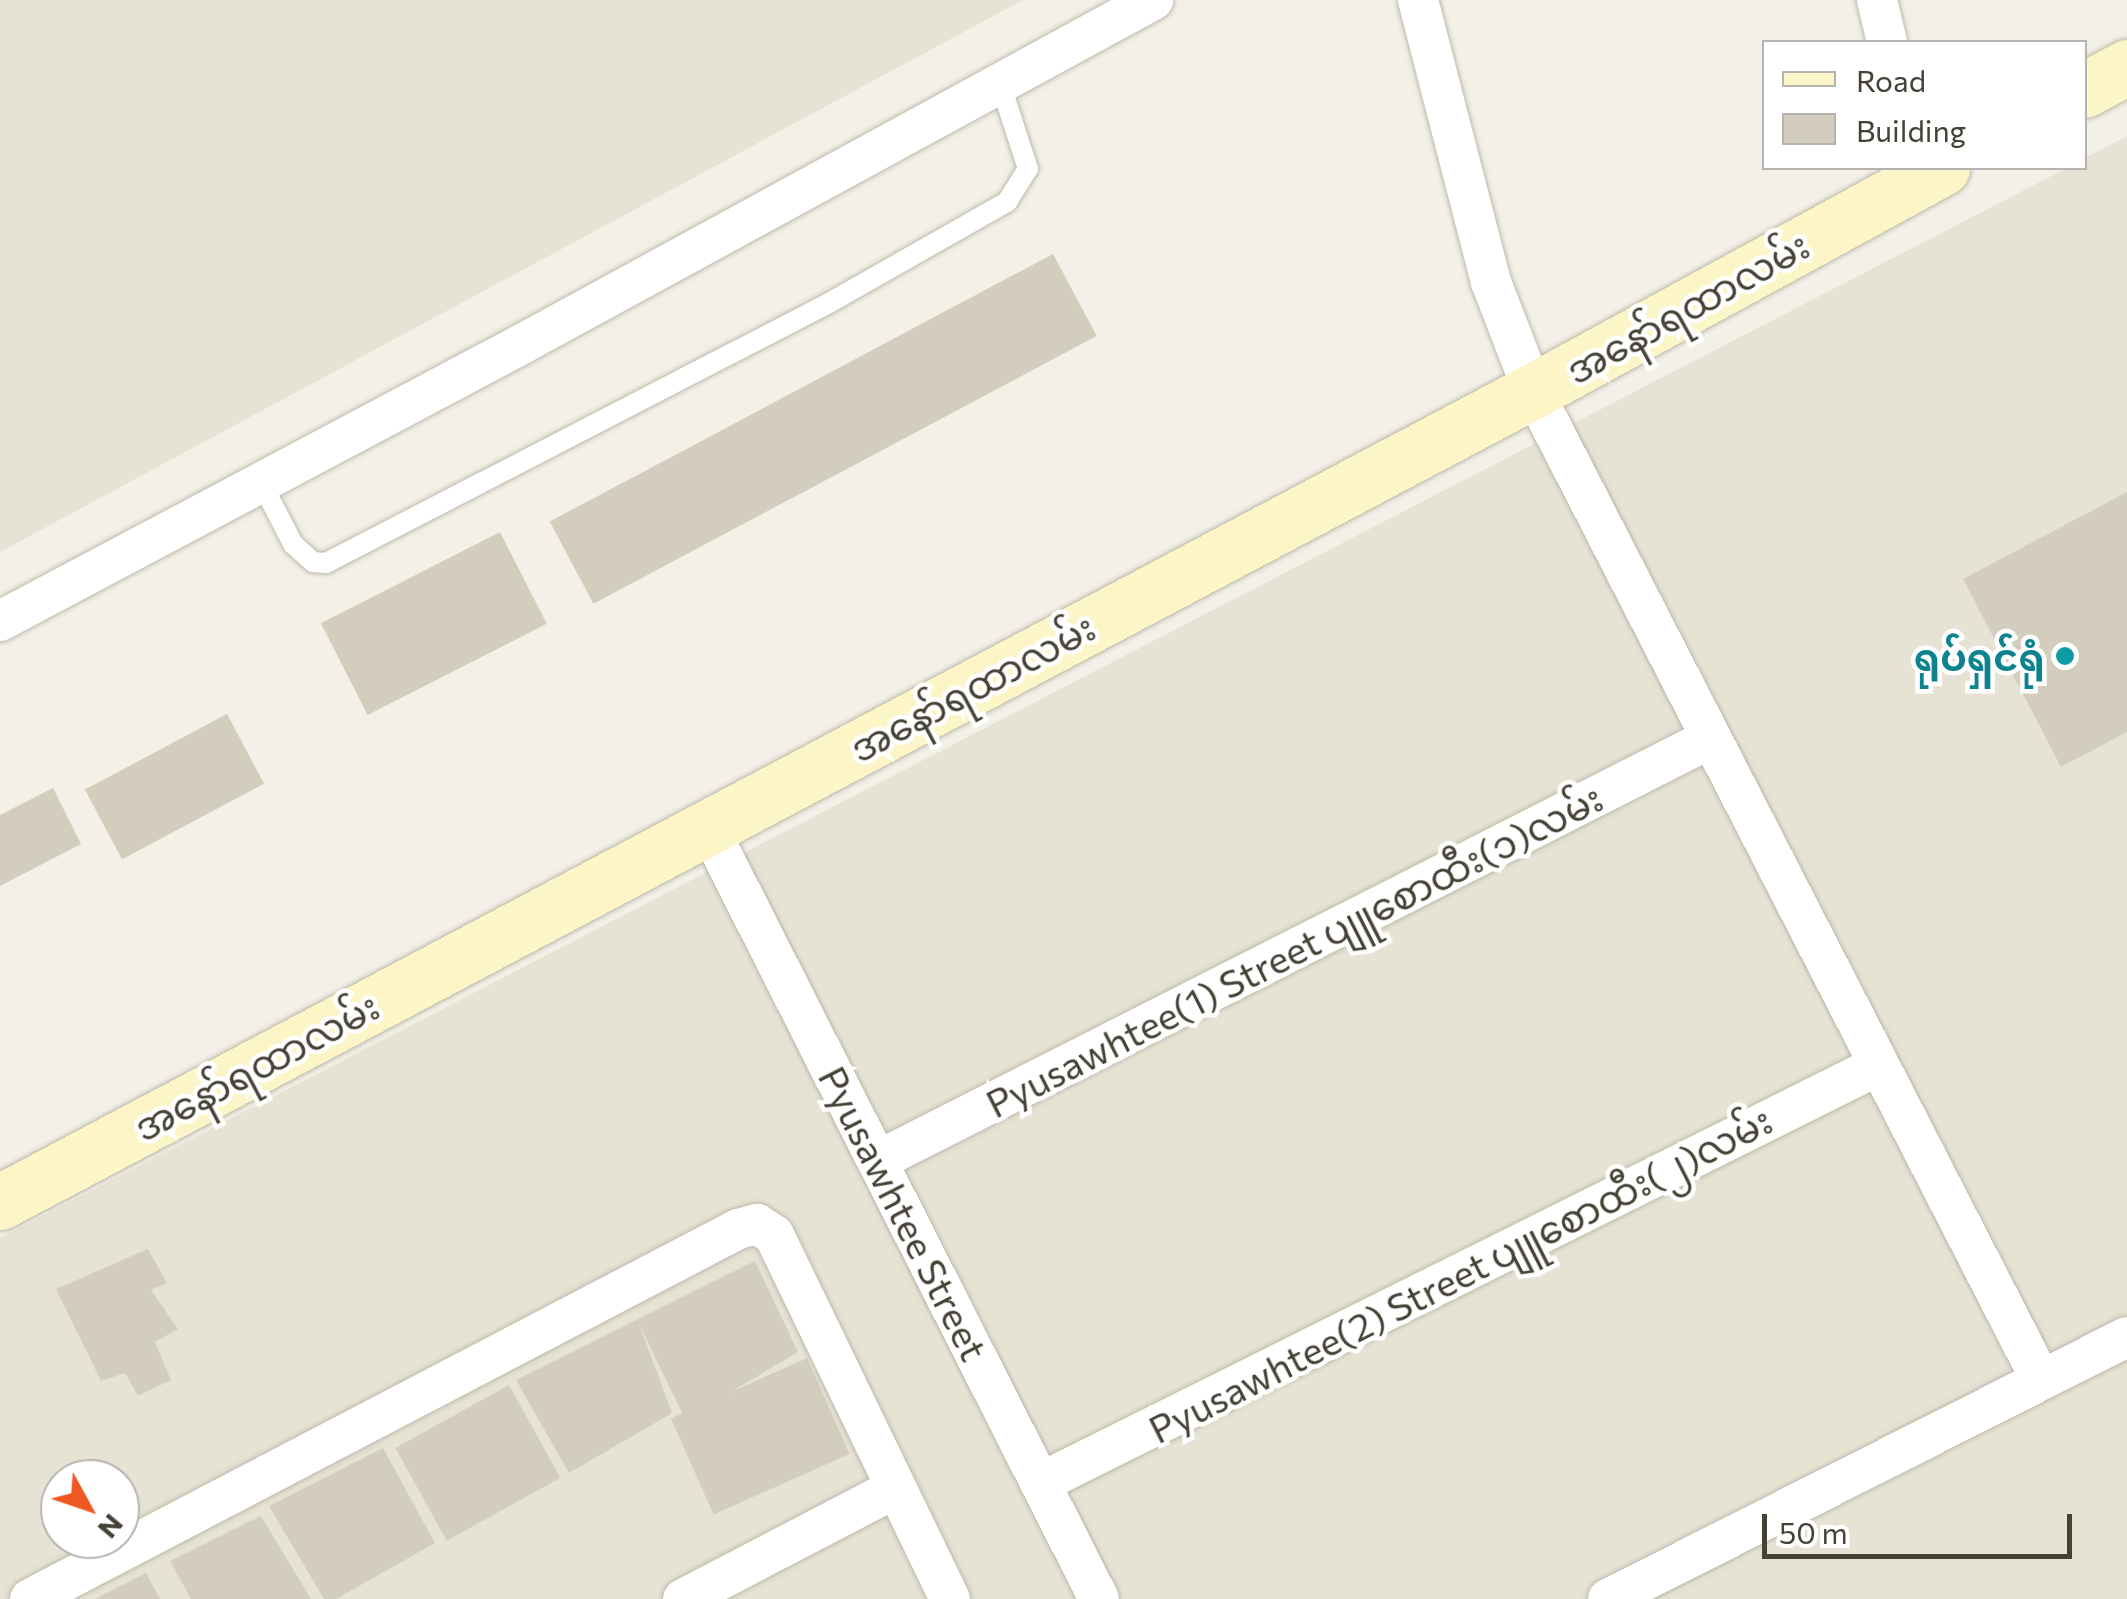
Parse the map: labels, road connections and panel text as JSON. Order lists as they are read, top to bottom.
{
  "streets": {
    "main road": ["အနော်ရထာလမ်း"],
    "street": ["Pyusawhtee(1) Street ပျူစောထီး(၁)လမ်း", "Pyusawhtee Street", "Pyusawhtee(2) Street ပျူစောထီး(၂)လမ်း"]
  },
  "crossings": [
    ["အနော်ရထာလမ်း", "Pyusawhtee Street"],
    ["Pyusawhtee(1) Street ပျူစောထီး(၁)လမ်း", "Pyusawhtee Street"],
    ["Pyusawhtee Street", "Pyusawhtee(2) Street ပျူစောထီး(၂)လမ်း"]
  ],
  "places": ["ရုပ်ရှင်ရုံ"],
  "legend": ["Road", "Building"],
  "scale_bar": "50 m",
  "north": "bottom right"
}
